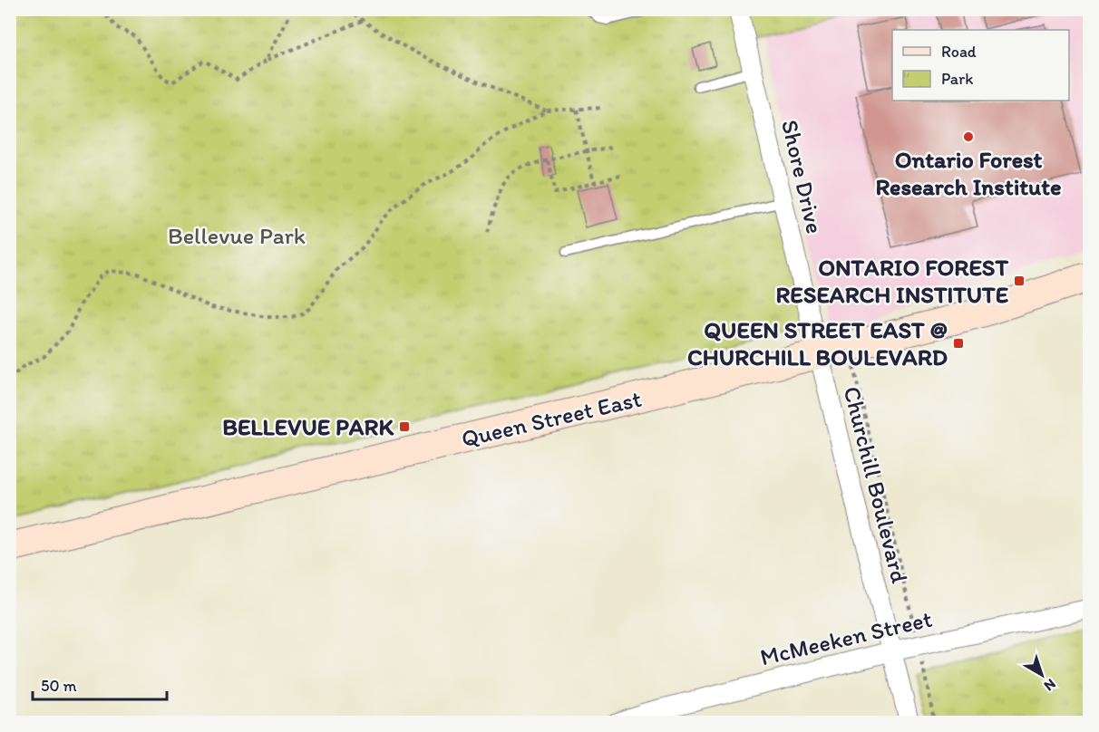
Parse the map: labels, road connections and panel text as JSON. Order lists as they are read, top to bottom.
{
  "streets": {
    "main road": ["Queen Street East"],
    "street": ["Shore Drive", "Churchill Boulevard", "McMeeken Street"]
  },
  "crossings": [
    ["Shore Drive", "Queen Street East"],
    ["Shore Drive", "Churchill Boulevard"],
    ["Queen Street East", "Churchill Boulevard"],
    ["Churchill Boulevard", "McMeeken Street"]
  ],
  "parks": ["Bellevue Park"],
  "places": {
    "other": ["Ontario Forest Research Institute"],
    "transit": ["ONTARIO FOREST RESEARCH INSTITUTE", "QUEEN STREET EAST @ CHURCHILL BOULEVARD", "BELLEVUE PARK"]
  },
  "legend": ["Road", "Park"],
  "scale_bar": "50 m",
  "north": "bottom right"
}
